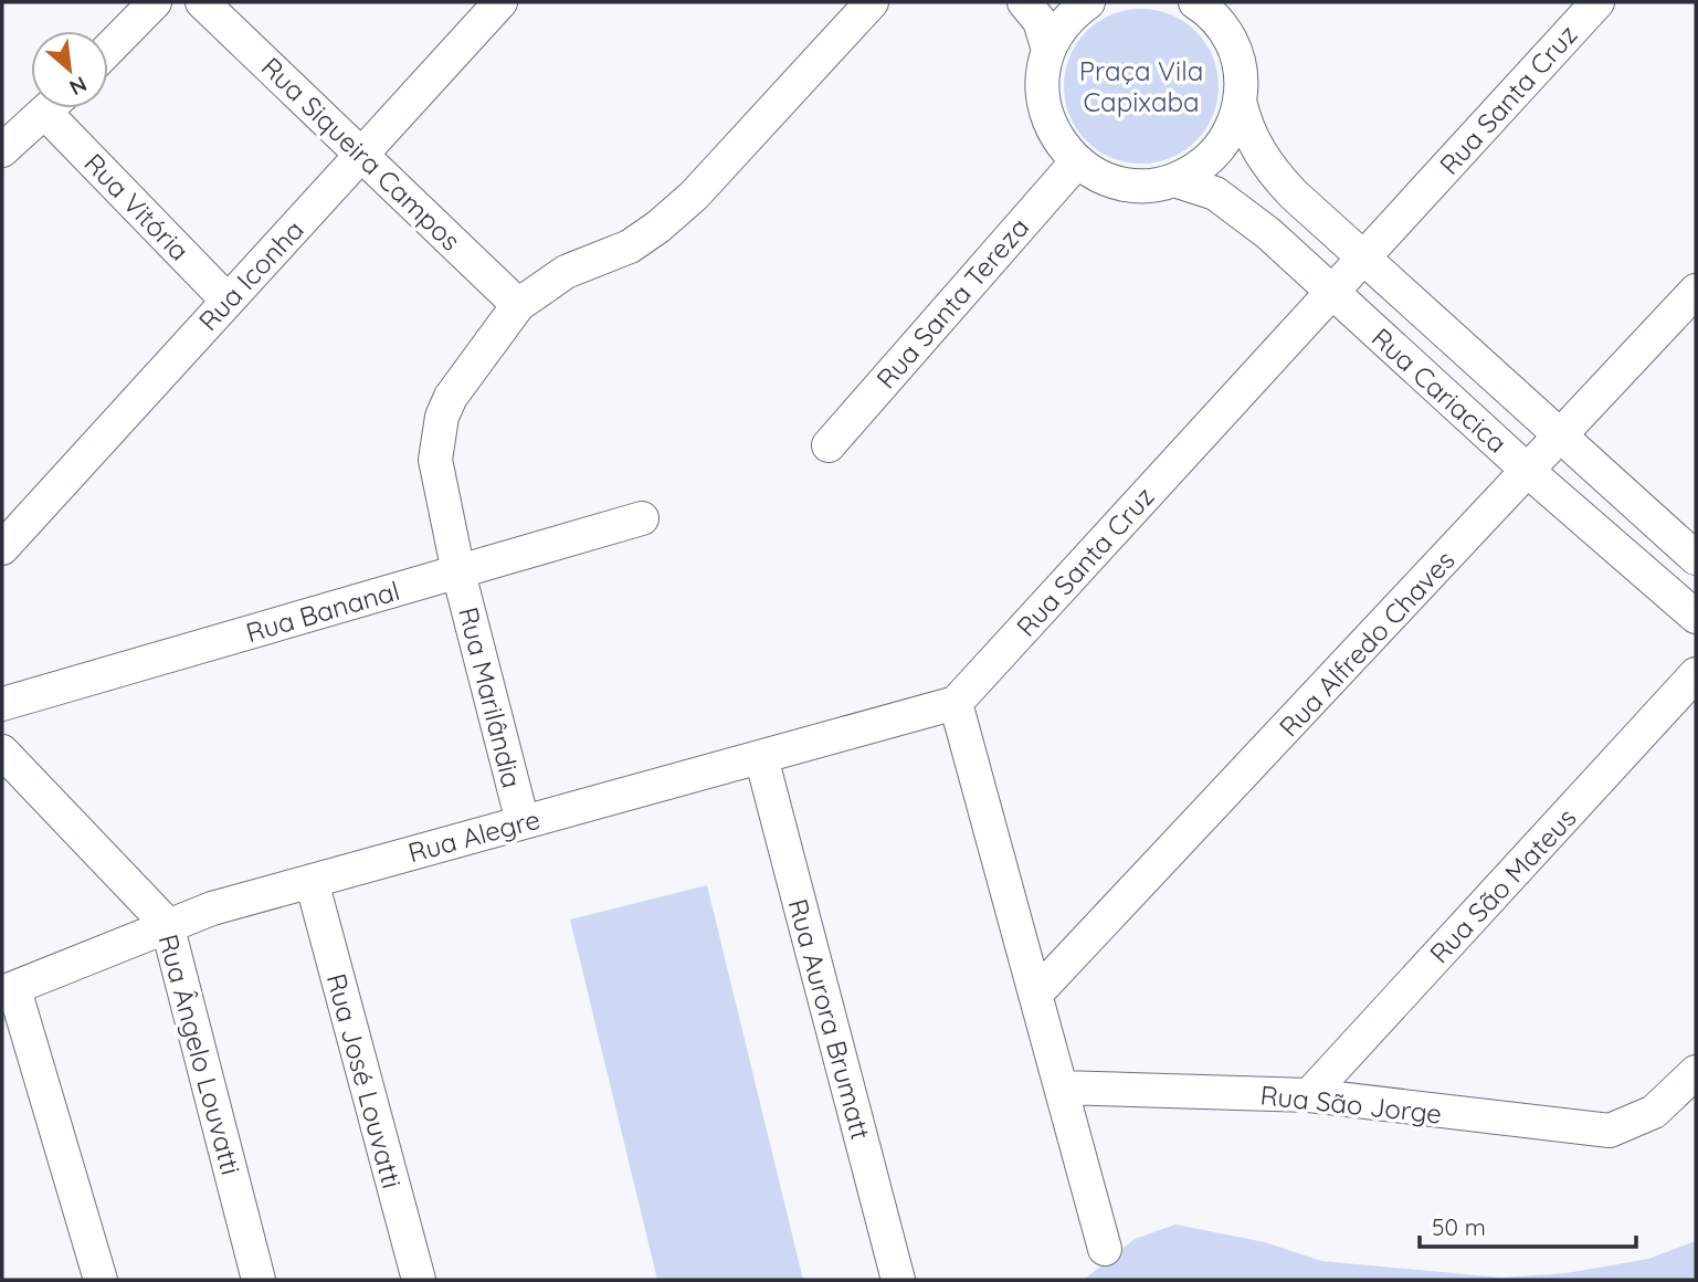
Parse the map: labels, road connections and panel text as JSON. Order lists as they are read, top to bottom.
{
  "streets": {
    "street": [
      "Rua Santa Cruz",
      "Rua Siqueira Campos",
      "Rua Vitória",
      "Rua Iconha",
      "Rua Santa Tereza",
      "Rua Cariacica",
      "Rua Bananal",
      "Rua Alfredo Chaves",
      "Rua Marilândia",
      "Rua Alegre",
      "Rua São Mateus",
      "Rua Aurora Brumatt",
      "Rua Ângelo Louvatti",
      "Rua José Louvatti",
      "Rua São Jorge"
    ]
  },
  "crossings": [
    ["Rua Santa Cruz", "Rua Cariacica"],
    ["Rua Santa Cruz", "Rua Alegre"],
    ["Rua Siqueira Campos", "Rua Iconha"],
    ["Rua Siqueira Campos", "Rua Marilândia"],
    ["Rua Vitória", "Rua Iconha"],
    ["Rua Cariacica", "Rua Alfredo Chaves"],
    ["Rua Bananal", "Rua Marilândia"],
    ["Rua Marilândia", "Rua Alegre"],
    ["Rua Alegre", "Rua Aurora Brumatt"],
    ["Rua Alegre", "Rua Ângelo Louvatti"],
    ["Rua Alegre", "Rua José Louvatti"],
    ["Rua São Mateus", "Rua São Jorge"]
  ],
  "parks": ["Praça Vila Capixaba"],
  "scale_bar": "50 m",
  "north": "bottom right"
}
